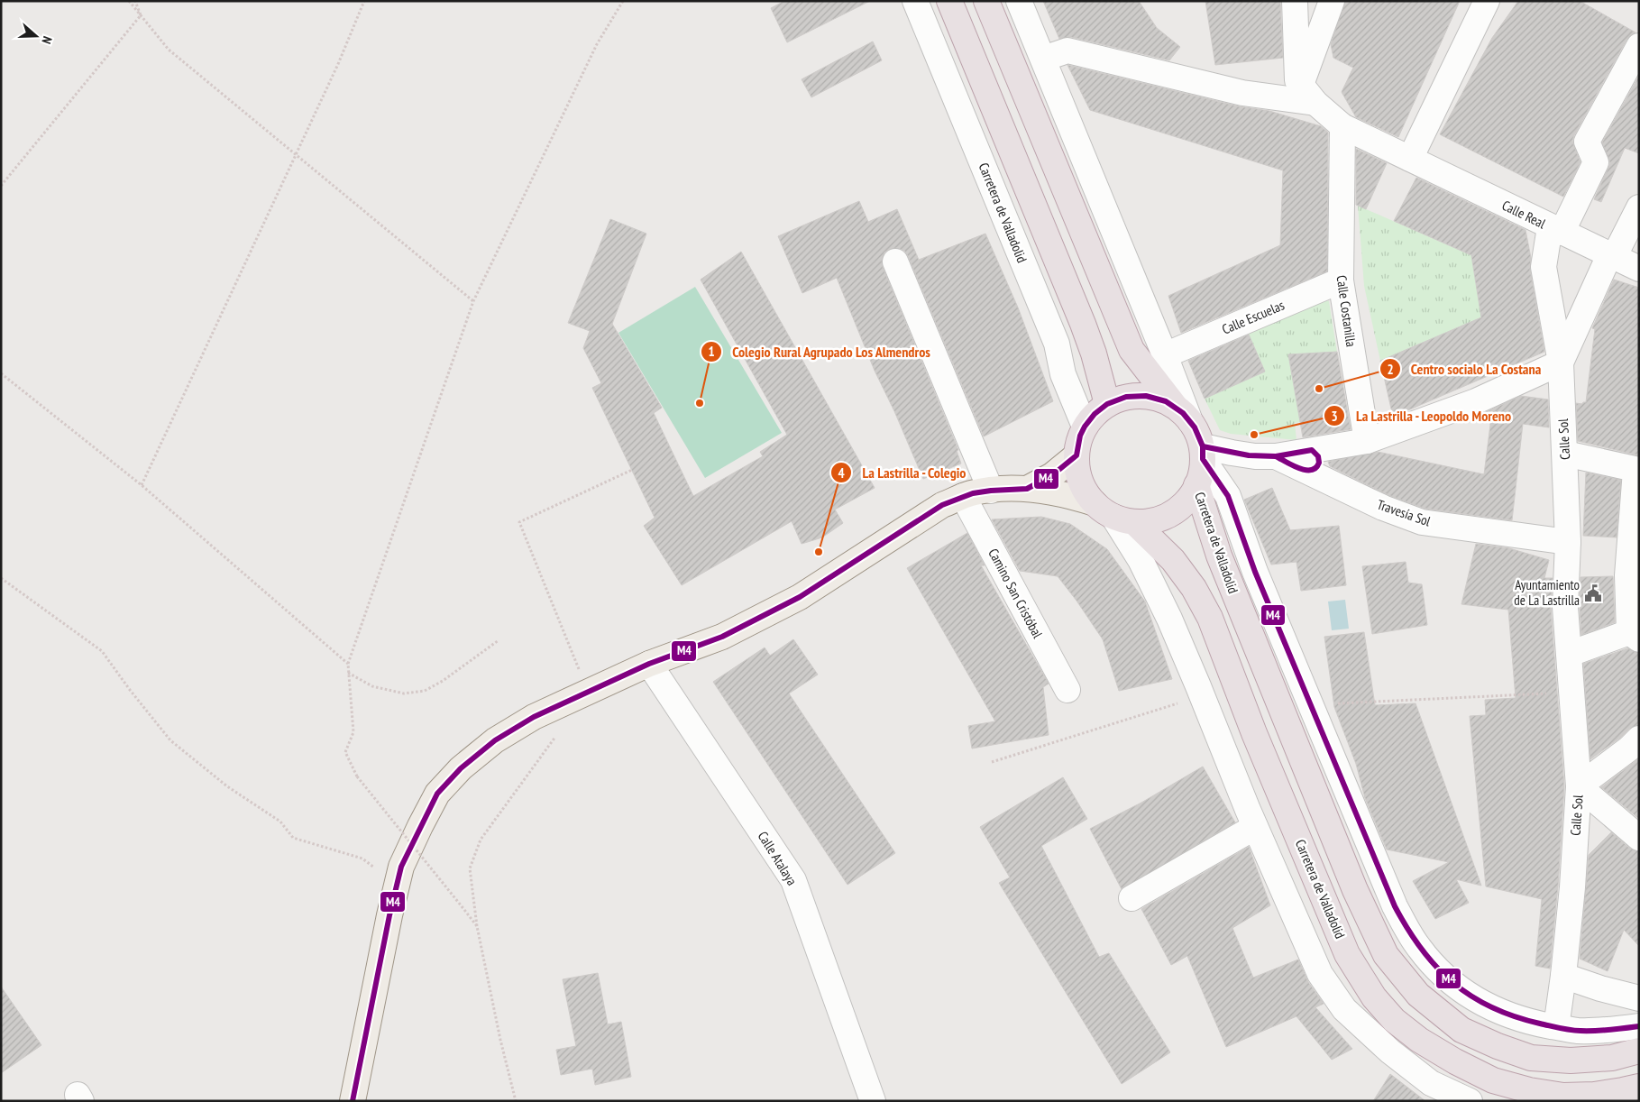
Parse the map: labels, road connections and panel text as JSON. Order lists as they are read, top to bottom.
{
  "streets": {
    "highway": ["Carretera de Valladolid"],
    "street": [
      "Calle Real",
      "Calle Costanilla",
      "Calle Escuelas",
      "Calle Sol",
      "Travesía Sol",
      "Camino San Cristóbal",
      "Calle Atalaya"
    ]
  },
  "crossings": [
    ["Carretera de Valladolid", "Calle Sol"],
    ["Calle Real", "Calle Costanilla"],
    ["Calle Real", "Calle Sol"],
    ["Calle Costanilla", "Calle Escuelas"],
    ["Calle Sol", "Travesía Sol"]
  ],
  "places": {
    "other": [
      "Centro socialo La Costana",
      "Colegio Rural Agrupado Los Almendros",
      "La Lastrilla - Leopoldo Moreno",
      "La Lastrilla - Colegio"
    ],
    "public building": ["Ayuntamiento de La Lastrilla"]
  },
  "lines": ["transit line M4"],
  "north": "right"
}
